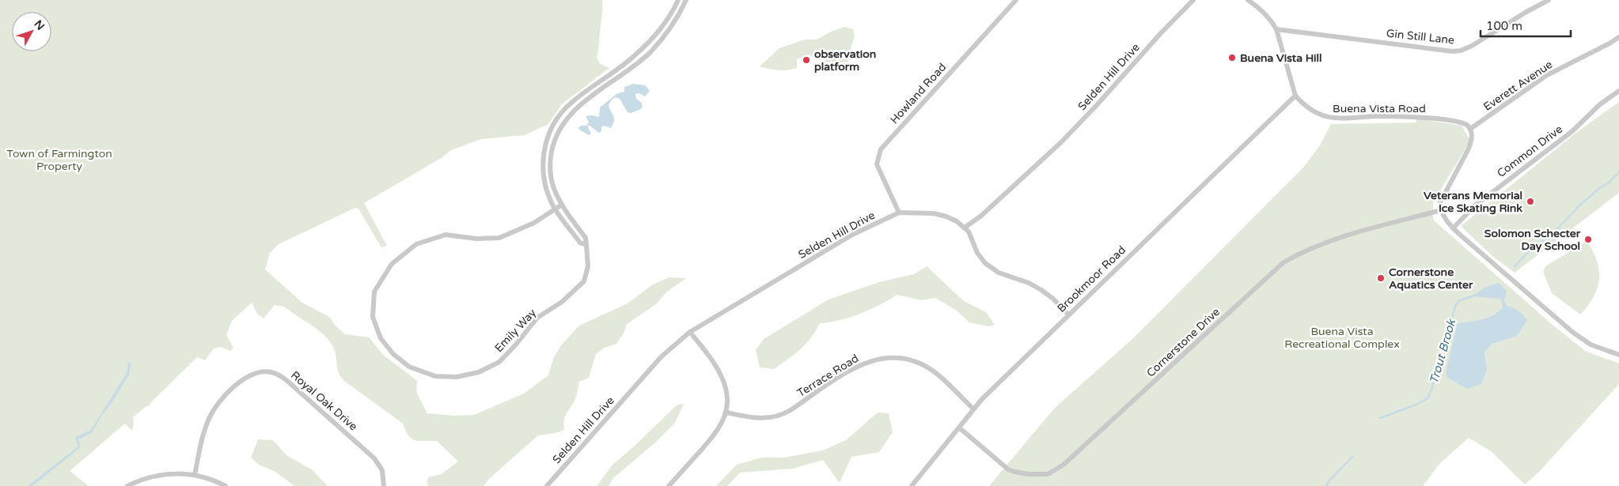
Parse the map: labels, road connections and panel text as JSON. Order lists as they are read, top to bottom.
{
  "streets": {
    "street": [
      "Gin Still Lane",
      "Selden Hill Drive",
      "Everett Avenue",
      "Howland Road",
      "Buena Vista Road",
      "Common Drive",
      "Brookmoor Road",
      "Emily Way",
      "Cornerstone Drive",
      "Terrace Road",
      "Royal Oak Drive"
    ]
  },
  "crossings": [
    ["Selden Hill Drive", "Howland Road"],
    ["Everett Avenue", "Buena Vista Road"],
    ["Buena Vista Road", "Brookmoor Road"],
    ["Brookmoor Road", "Cornerstone Drive"],
    ["Brookmoor Road", "Terrace Road"]
  ],
  "water": ["Trout Brook"],
  "parks": ["Town of Farmington Property", "Buena Vista Recreational Complex"],
  "places": [
    "Buena Vista Hill",
    "observation platform",
    "Veterans Memorial Ice Skating Rink",
    "Solomon Schecter Day School",
    "Cornerstone Aquatics Center"
  ],
  "scale_bar": "100 m",
  "north": "top right"
}
